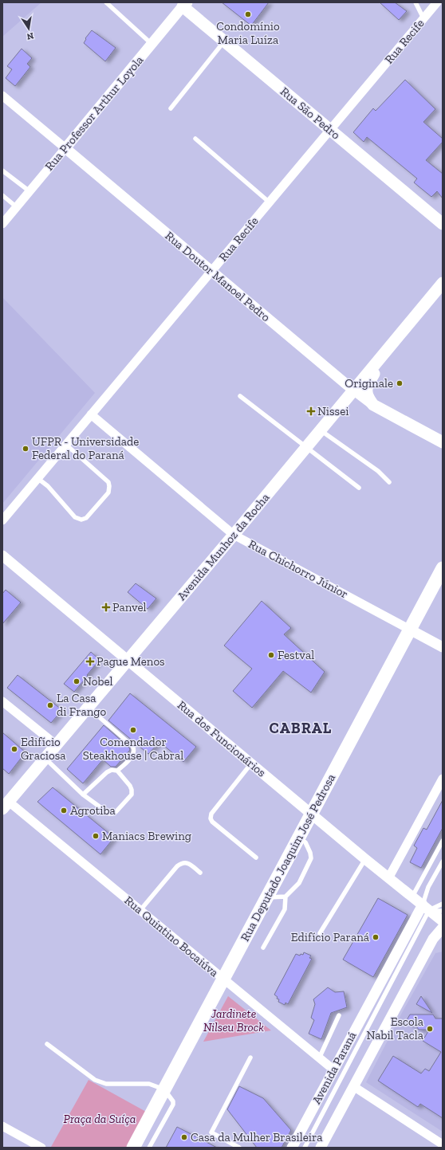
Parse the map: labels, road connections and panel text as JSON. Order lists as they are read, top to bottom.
{
  "streets": {
    "main road": [
      "Rua São Pedro",
      "Rua Doutor Manoel Pedro",
      "Avenida Munhoz da Rocha",
      "Rua Deputado Joaquim José Pedrosa"
    ],
    "street": [
      "Rua Recife",
      "Rua Professor Arthur Loyola",
      "Rua Chichorro Júnior",
      "Rua dos Funcionários",
      "Rua Quintino Bocaiúva",
      "Avenida Paraná"
    ]
  },
  "crossings": [
    ["Rua Recife", "Rua São Pedro"],
    ["Rua Recife", "Rua Doutor Manoel Pedro"],
    ["Rua Recife", "Rua Chichorro Júnior"],
    ["Rua Professor Arthur Loyola", "Rua São Pedro"],
    ["Rua Professor Arthur Loyola", "Rua Doutor Manoel Pedro"],
    ["Rua Doutor Manoel Pedro", "Avenida Munhoz da Rocha"],
    ["Avenida Munhoz da Rocha", "Rua Chichorro Júnior"],
    ["Avenida Munhoz da Rocha", "Rua dos Funcionários"],
    ["Avenida Munhoz da Rocha", "Rua Quintino Bocaiúva"],
    ["Rua Chichorro Júnior", "Rua Deputado Joaquim José Pedrosa"],
    ["Rua dos Funcionários", "Rua Deputado Joaquim José Pedrosa"],
    ["Rua dos Funcionários", "Avenida Paraná"],
    ["Rua Deputado Joaquim José Pedrosa", "Rua Quintino Bocaiúva"],
    ["Rua Quintino Bocaiúva", "Avenida Paraná"]
  ],
  "districts": ["CABRAL"],
  "parks": ["Jardinete Nilseu Brock", "Praça da Suíça"],
  "places": {
    "other": [
      "Condomínio Maria Luíza",
      "Originale",
      "UFPR - Universidade Federal do Paraná",
      "Festval",
      "Nobel",
      "La Casa di Frango",
      "Comendador Steakhouse | Cabral",
      "Edifício Graciosa",
      "Agrotiba",
      "Maniacs Brewing",
      "Edifício Paraná",
      "Escola Nabil Tacla",
      "Casa da Mulher Brasileira"
    ],
    "health": ["Nissei", "Panvel", "Pague Menos"]
  },
  "north": "bottom"
}
